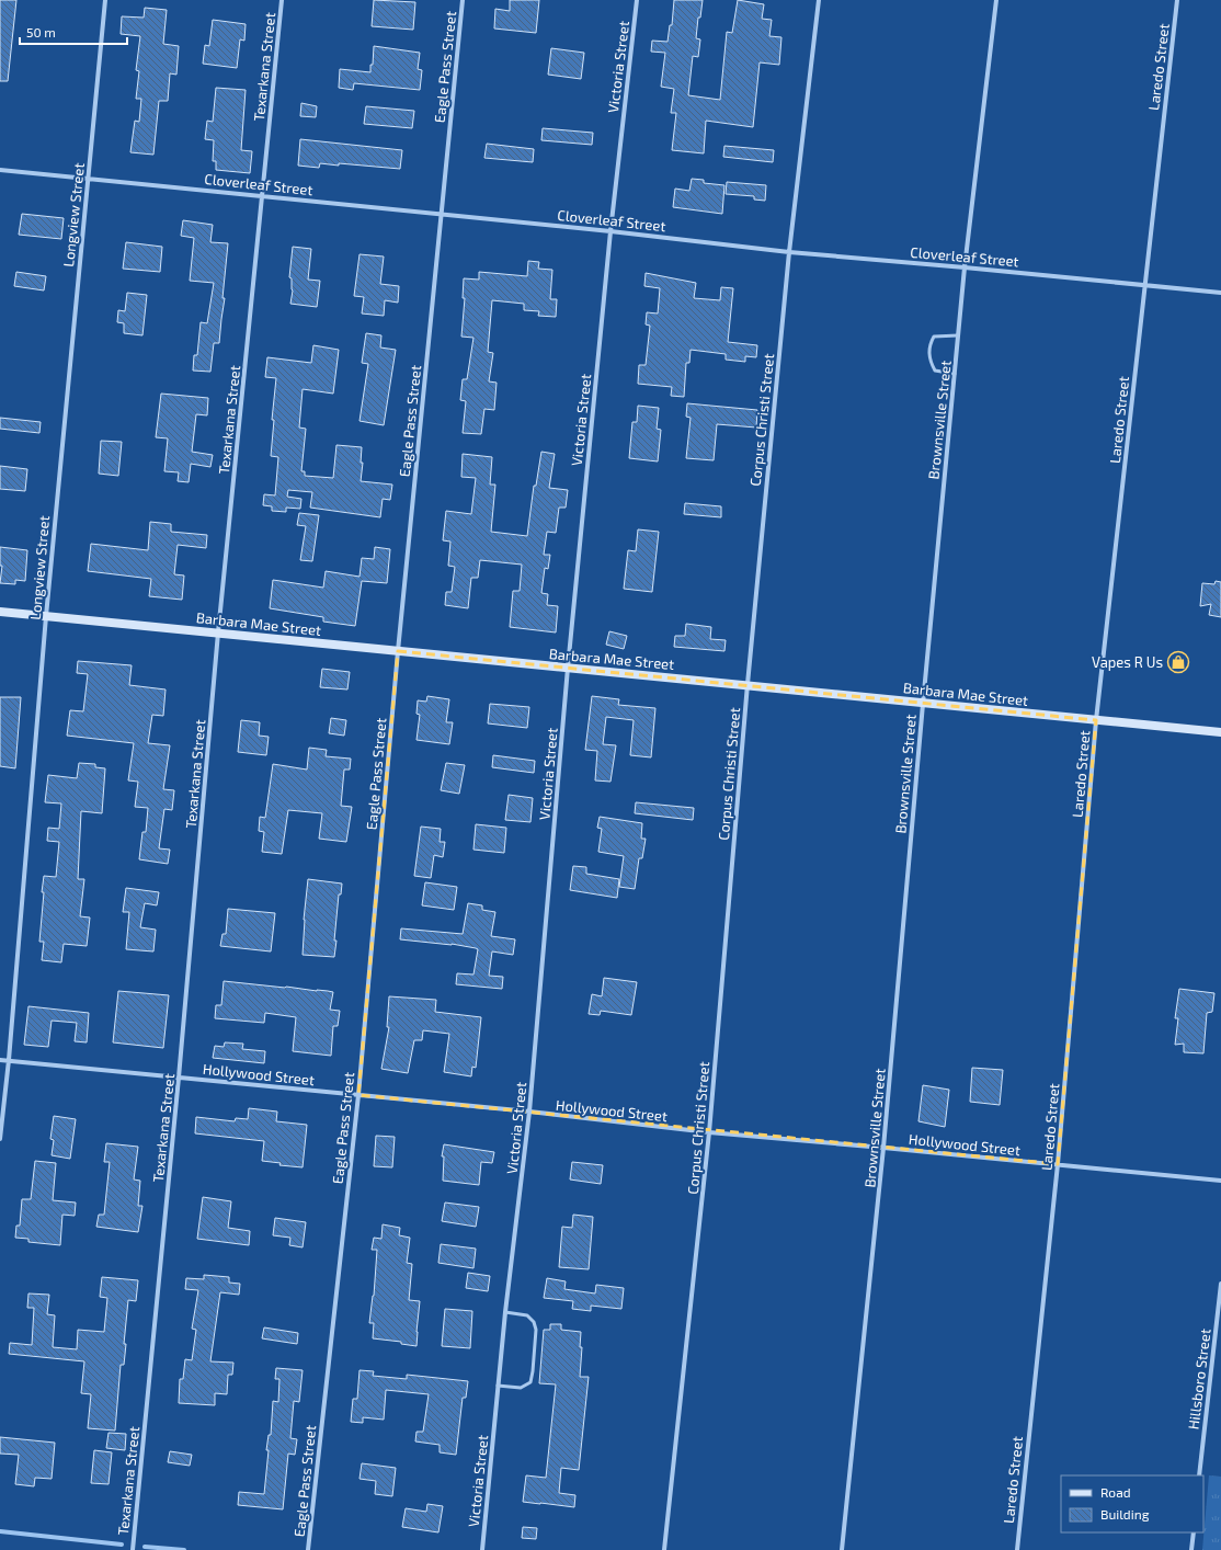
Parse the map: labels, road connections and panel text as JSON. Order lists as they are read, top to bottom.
{
  "streets": {
    "street": [
      "Texarkana Street",
      "Eagle Pass Street",
      "Victoria Street",
      "Laredo Street",
      "Cloverleaf Street",
      "Longview Street",
      "Corpus Christi Street",
      "Brownsville Street",
      "Barbara Mae Street",
      "Hollywood Street",
      "Hillsboro Street"
    ]
  },
  "crossings": [
    ["Texarkana Street", "Cloverleaf Street"],
    ["Texarkana Street", "Barbara Mae Street"],
    ["Texarkana Street", "Hollywood Street"],
    ["Eagle Pass Street", "Cloverleaf Street"],
    ["Eagle Pass Street", "Barbara Mae Street"],
    ["Eagle Pass Street", "Hollywood Street"],
    ["Victoria Street", "Cloverleaf Street"],
    ["Victoria Street", "Barbara Mae Street"],
    ["Victoria Street", "Hollywood Street"],
    ["Laredo Street", "Cloverleaf Street"],
    ["Laredo Street", "Barbara Mae Street"],
    ["Laredo Street", "Hollywood Street"],
    ["Cloverleaf Street", "Longview Street"],
    ["Cloverleaf Street", "Corpus Christi Street"],
    ["Cloverleaf Street", "Brownsville Street"],
    ["Longview Street", "Barbara Mae Street"],
    ["Longview Street", "Hollywood Street"],
    ["Corpus Christi Street", "Barbara Mae Street"],
    ["Corpus Christi Street", "Hollywood Street"],
    ["Brownsville Street", "Barbara Mae Street"],
    ["Brownsville Street", "Hollywood Street"]
  ],
  "places": {
    "shop": ["Vapes R Us"]
  },
  "legend": ["Road", "Building"],
  "scale_bar": "50 m"
}
